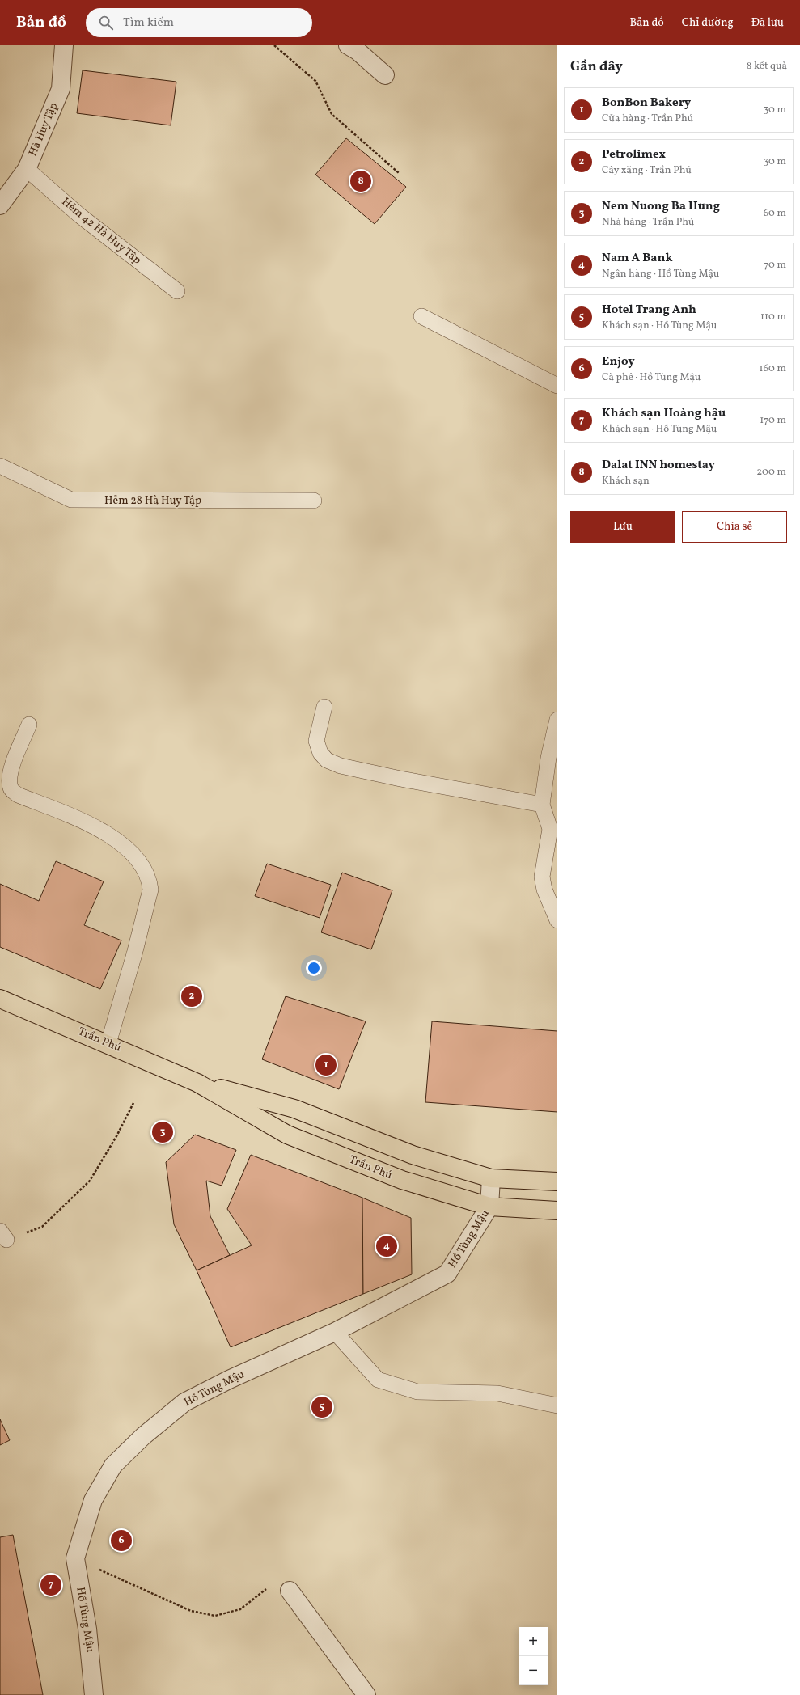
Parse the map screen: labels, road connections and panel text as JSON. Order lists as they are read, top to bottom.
{
  "streets": {
    "main road": ["Trần Phú"],
    "street": ["Hà Huy Tập", "Hồ Tùng Mậu"],
    "lane": ["Hẻm 42 Hà Huy Tập", "Hẻm 28 Hà Huy Tập"]
  },
  "crossings": [
    ["Hà Huy Tập", "Hẻm 42 Hà Huy Tập"],
    ["Trần Phú", "Hồ Tùng Mậu"]
  ],
  "page": {
    "header": "Bản đồ",
    "search": "Tìm kiếm",
    "nav": ["Bản đồ", "Chỉ đường", "Đã lưu"],
    "heading": ["Gần đây", "8 kết quả"],
    "list": [
      {
        "mark": "1",
        "name": "BonBon Bakery",
        "note": "Cửa hàng · Trần Phú",
        "value": "30 m"
      },
      {
        "mark": "2",
        "name": "Petrolimex",
        "note": "Cây xăng · Trần Phú",
        "value": "30 m"
      },
      {
        "mark": "3",
        "name": "Nem Nuong Ba Hung",
        "note": "Nhà hàng · Trần Phú",
        "value": "60 m"
      },
      {
        "mark": "4",
        "name": "Nam A Bank",
        "note": "Ngân hàng · Hồ Tùng Mậu",
        "value": "70 m"
      },
      {
        "mark": "5",
        "name": "Hotel Trang Anh",
        "note": "Khách sạn · Hồ Tùng Mậu",
        "value": "110 m"
      },
      {
        "mark": "6",
        "name": "Enjoy",
        "note": "Cà phê · Hồ Tùng Mậu",
        "value": "160 m"
      },
      {
        "mark": "7",
        "name": "Khách sạn Hoàng hậu",
        "note": "Khách sạn · Hồ Tùng Mậu",
        "value": "170 m"
      },
      {
        "mark": "8",
        "name": "Dalat INN homestay",
        "note": "Khách sạn",
        "value": "200 m"
      }
    ],
    "pins": [
      "8",
      "2",
      "1",
      "3",
      "4",
      "5",
      "6",
      "7"
    ],
    "buttons": ["Lưu", "Chia sẻ"],
    "map_buttons": ["+", "−"]
  }
}
